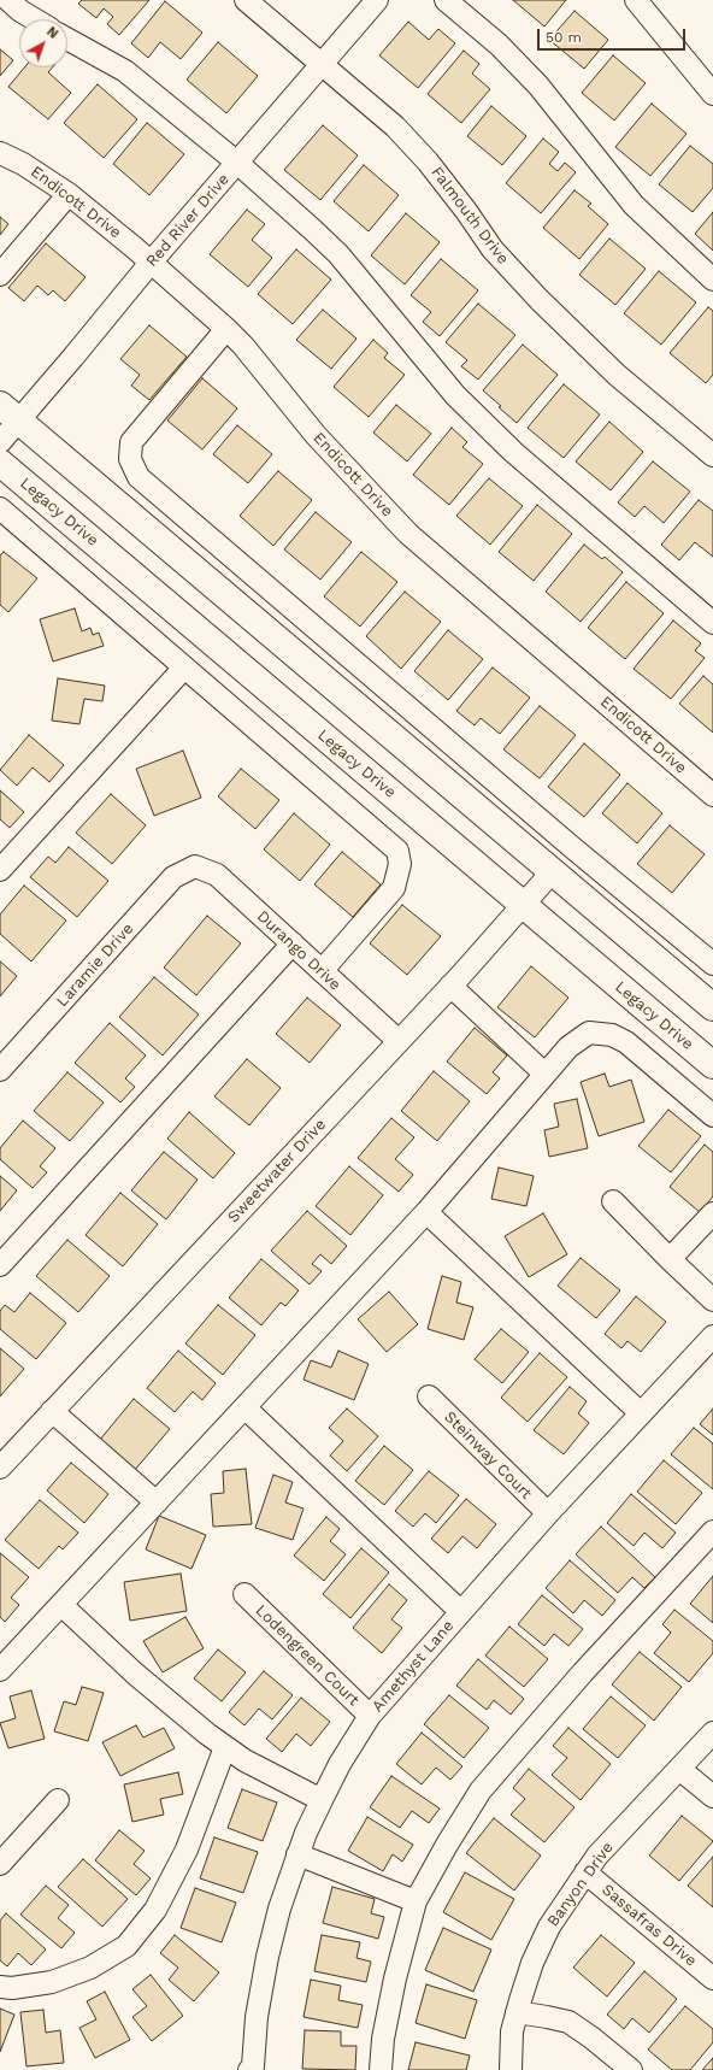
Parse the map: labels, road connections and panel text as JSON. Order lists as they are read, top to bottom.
{
  "streets": {
    "main road": ["Legacy Drive"],
    "street": [
      "Endicott Drive",
      "Falmouth Drive",
      "Red River Drive",
      "Durango Drive",
      "Laramie Drive",
      "Sweetwater Drive",
      "Steinway Court",
      "Lodengreen Court",
      "Amethyst Lane",
      "Banyon Drive",
      "Sassafras Drive"
    ]
  },
  "crossings": [
    ["Endicott Drive", "Red River Drive"],
    ["Falmouth Drive", "Red River Drive"],
    ["Legacy Drive", "Sweetwater Drive"],
    ["Durango Drive", "Laramie Drive"],
    ["Durango Drive", "Sweetwater Drive"],
    ["Steinway Court", "Amethyst Lane"],
    ["Lodengreen Court", "Amethyst Lane"],
    ["Banyon Drive", "Sassafras Drive"]
  ],
  "scale_bar": "50 m",
  "north": "top right"
}
